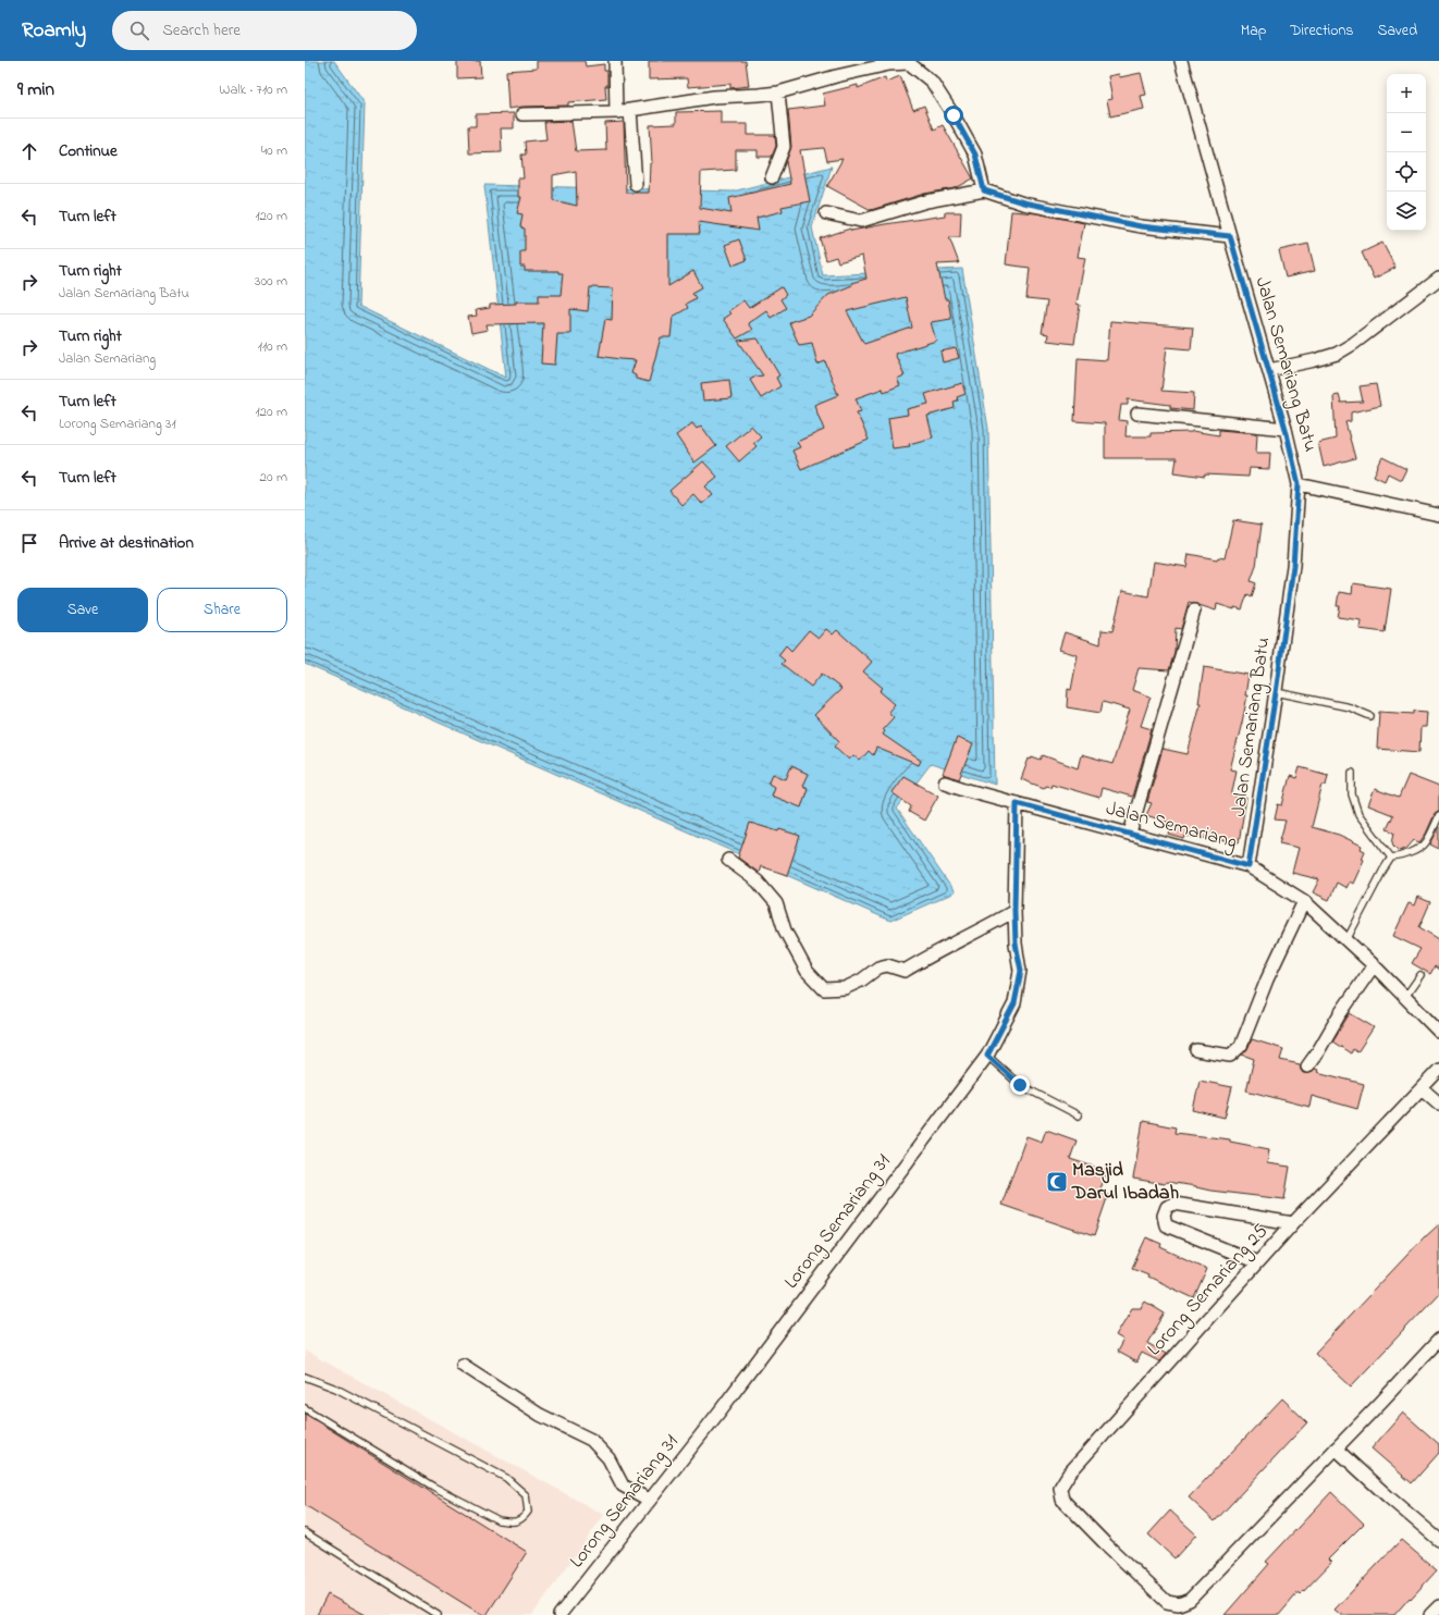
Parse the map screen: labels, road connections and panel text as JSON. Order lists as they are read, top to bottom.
{
  "streets": {
    "street": [
      "Jalan Semariang Batu",
      "Jalan Semariang",
      "Lorong Semariang 31",
      "Lorong Semariang 25"
    ]
  },
  "crossings": [
    ["Jalan Semariang Batu", "Jalan Semariang"],
    ["Jalan Semariang", "Lorong Semariang 31"]
  ],
  "places": {
    "mosque": ["Masjid Darul Ibadah"]
  },
  "page": {
    "header": "Roamly",
    "search": "Search here",
    "nav": ["Map", "Directions", "Saved"],
    "heading": ["9 min", "Walk · 710 m"],
    "map_buttons": ["+", "−"],
    "list": [
      ["Continue", "40 m"],
      ["Turn left", "120 m"],
      ["Turn right", "Jalan Semariang Batu", "300 m"],
      ["Turn right", "Jalan Semariang", "110 m"],
      ["Turn left", "Lorong Semariang 31", "120 m"],
      ["Turn left", "20 m"],
      "Arrive at destination"
    ],
    "buttons": ["Save", "Share"]
  }
}
